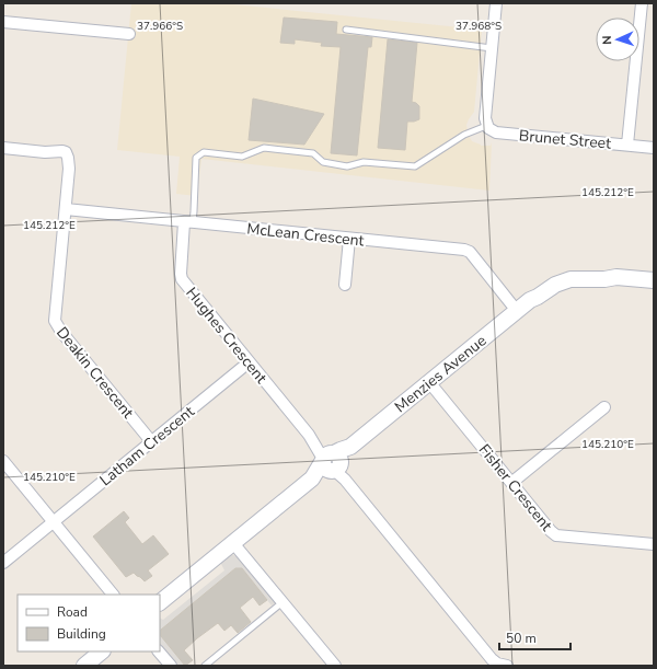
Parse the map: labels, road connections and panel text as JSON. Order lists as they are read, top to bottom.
{
  "streets": {
    "street": [
      "Brunet Street",
      "McLean Crescent",
      "Hughes Crescent",
      "Deakin Crescent",
      "Menzies Avenue",
      "Latham Crescent",
      "Fisher Crescent"
    ]
  },
  "crossings": [
    ["McLean Crescent", "Hughes Crescent"],
    ["McLean Crescent", "Deakin Crescent"],
    ["McLean Crescent", "Menzies Avenue"],
    ["Hughes Crescent", "Menzies Avenue"],
    ["Hughes Crescent", "Latham Crescent"],
    ["Deakin Crescent", "Latham Crescent"],
    ["Menzies Avenue", "Fisher Crescent"]
  ],
  "legend": ["Road", "Building"],
  "scale_bar": "50 m",
  "north": "left",
  "coordinates": [
    "37.966°S",
    "37.968°S",
    "145.212°E",
    "145.210°E"
  ]
}
